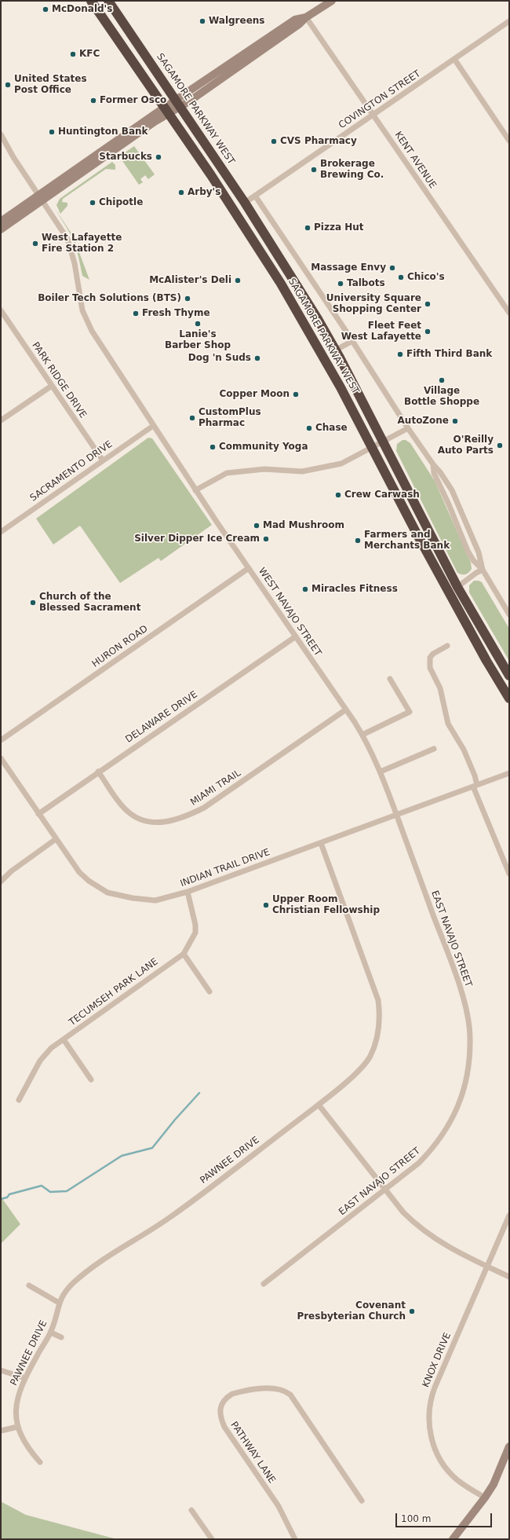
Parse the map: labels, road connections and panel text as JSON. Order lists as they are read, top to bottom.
{
  "streets": {
    "highway": ["SAGAMORE PARKWAY WEST"],
    "street": [
      "COVINGTON STREET",
      "KENT AVENUE",
      "PARK RIDGE DRIVE",
      "SACRAMENTO DRIVE",
      "WEST NAVAJO STREET",
      "HURON ROAD",
      "DELAWARE DRIVE",
      "MIAMI TRAIL",
      "INDIAN TRAIL DRIVE",
      "EAST NAVAJO STREET",
      "TECUMSEH PARK LANE",
      "PAWNEE DRIVE",
      "KNOX DRIVE",
      "PATHWAY LANE"
    ]
  },
  "crossings": [
    ["COVINGTON STREET", "SAGAMORE PARKWAY WEST"],
    ["COVINGTON STREET", "KENT AVENUE"],
    ["PARK RIDGE DRIVE", "SACRAMENTO DRIVE"],
    ["SACRAMENTO DRIVE", "WEST NAVAJO STREET"],
    ["WEST NAVAJO STREET", "HURON ROAD"],
    ["WEST NAVAJO STREET", "DELAWARE DRIVE"],
    ["WEST NAVAJO STREET", "MIAMI TRAIL"],
    ["WEST NAVAJO STREET", "INDIAN TRAIL DRIVE"],
    ["WEST NAVAJO STREET", "EAST NAVAJO STREET"],
    ["DELAWARE DRIVE", "MIAMI TRAIL"],
    ["DELAWARE DRIVE", "INDIAN TRAIL DRIVE"],
    ["INDIAN TRAIL DRIVE", "EAST NAVAJO STREET"],
    ["INDIAN TRAIL DRIVE", "TECUMSEH PARK LANE"],
    ["INDIAN TRAIL DRIVE", "PAWNEE DRIVE"]
  ],
  "places": [
    "McDonald's",
    "Walgreens",
    "KFC",
    "United States Post Office",
    "Former Osco",
    "Huntington Bank",
    "CVS Pharmacy",
    "Starbucks",
    "Brokerage Brewing Co.",
    "Arby's",
    "Chipotle",
    "Pizza Hut",
    "West Lafayette Fire Station 2",
    "Massage Envy",
    "Chico's",
    "McAlister's Deli",
    "Talbots",
    "Boiler Tech Solutions (BTS)",
    "University Square Shopping Center",
    "Fresh Thyme",
    "Lanie's Barber Shop",
    "Fleet Feet West Lafayette",
    "Fifth Third Bank",
    "Dog 'n Suds",
    "Village Bottle Shoppe",
    "Copper Moon",
    "CustomPlus Pharmac",
    "AutoZone",
    "Chase",
    "O'Reilly Auto Parts",
    "Community Yoga",
    "Crew Carwash",
    "Mad Mushroom",
    "Silver Dipper Ice Cream",
    "Farmers and Merchants Bank",
    "Miracles Fitness",
    "Church of the Blessed Sacrament",
    "Upper Room Christian Fellowship",
    "Covenant Presbyterian Church"
  ],
  "scale_bar": "100 m"
}
